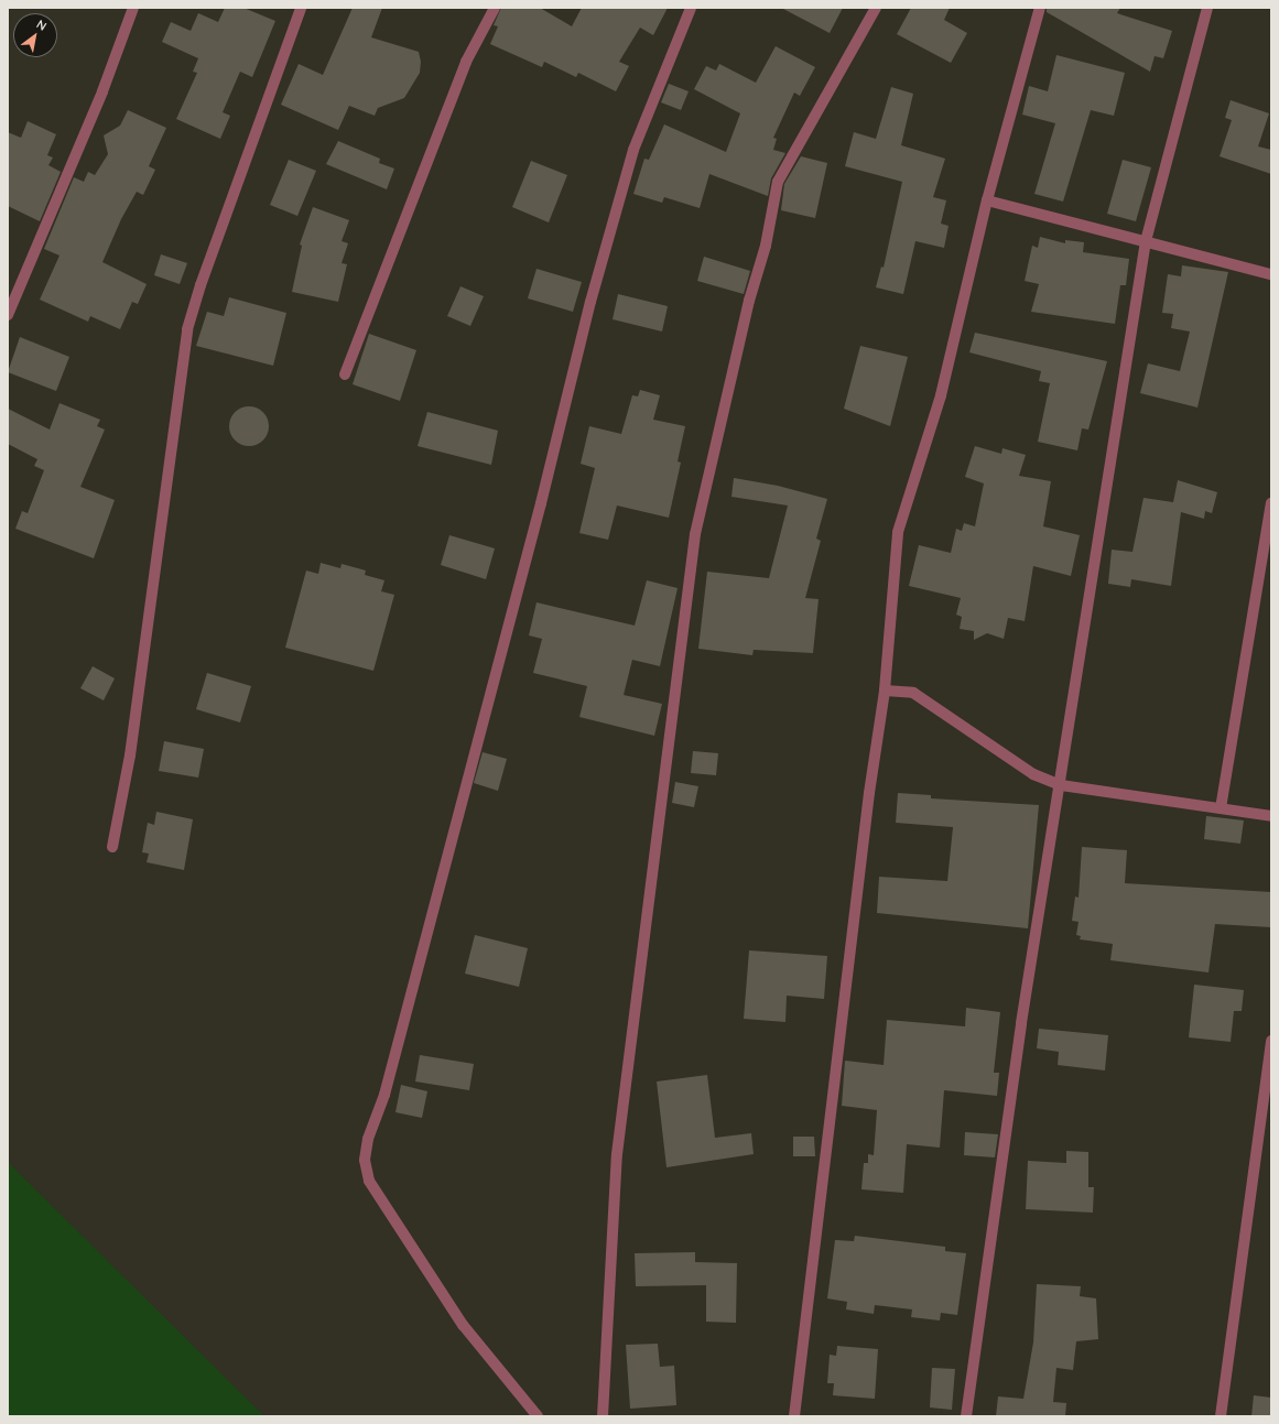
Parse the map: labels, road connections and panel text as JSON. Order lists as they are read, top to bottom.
{
  "north": "top right"
}
